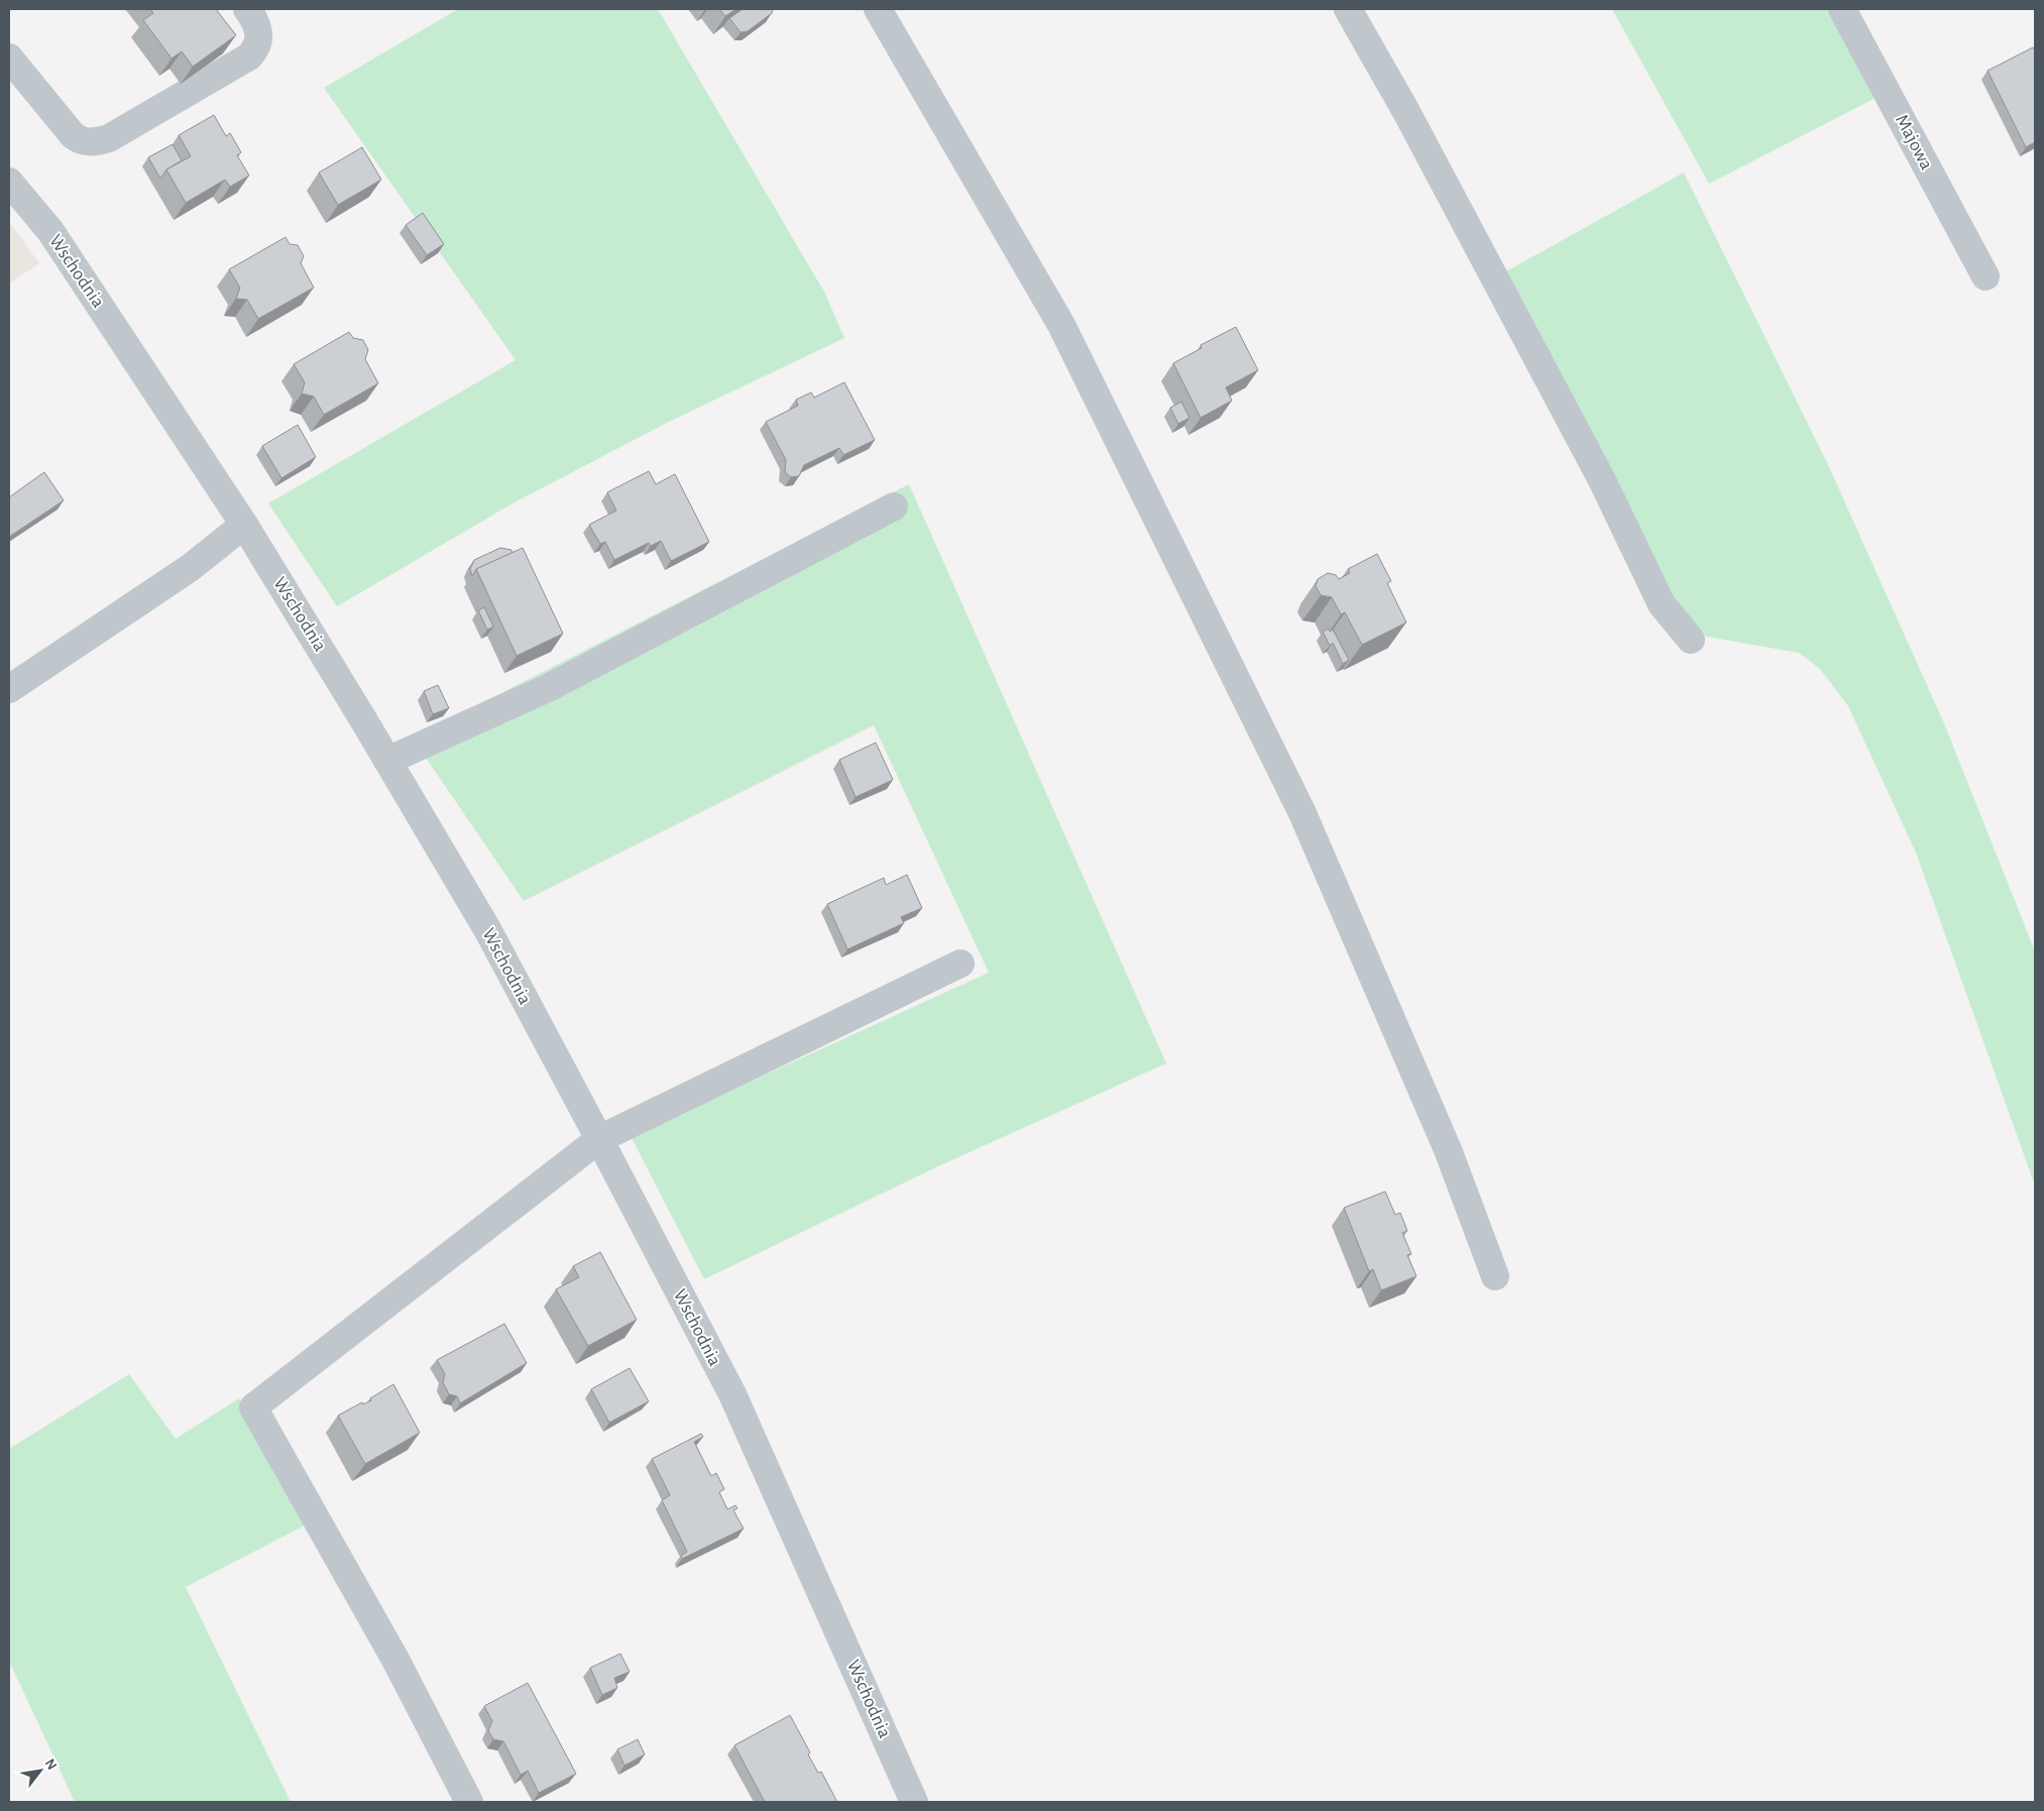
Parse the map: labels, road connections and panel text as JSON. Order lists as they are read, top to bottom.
{
  "streets": {
    "street": ["Majowa", "Wschodnia"]
  },
  "north": "top right"
}
